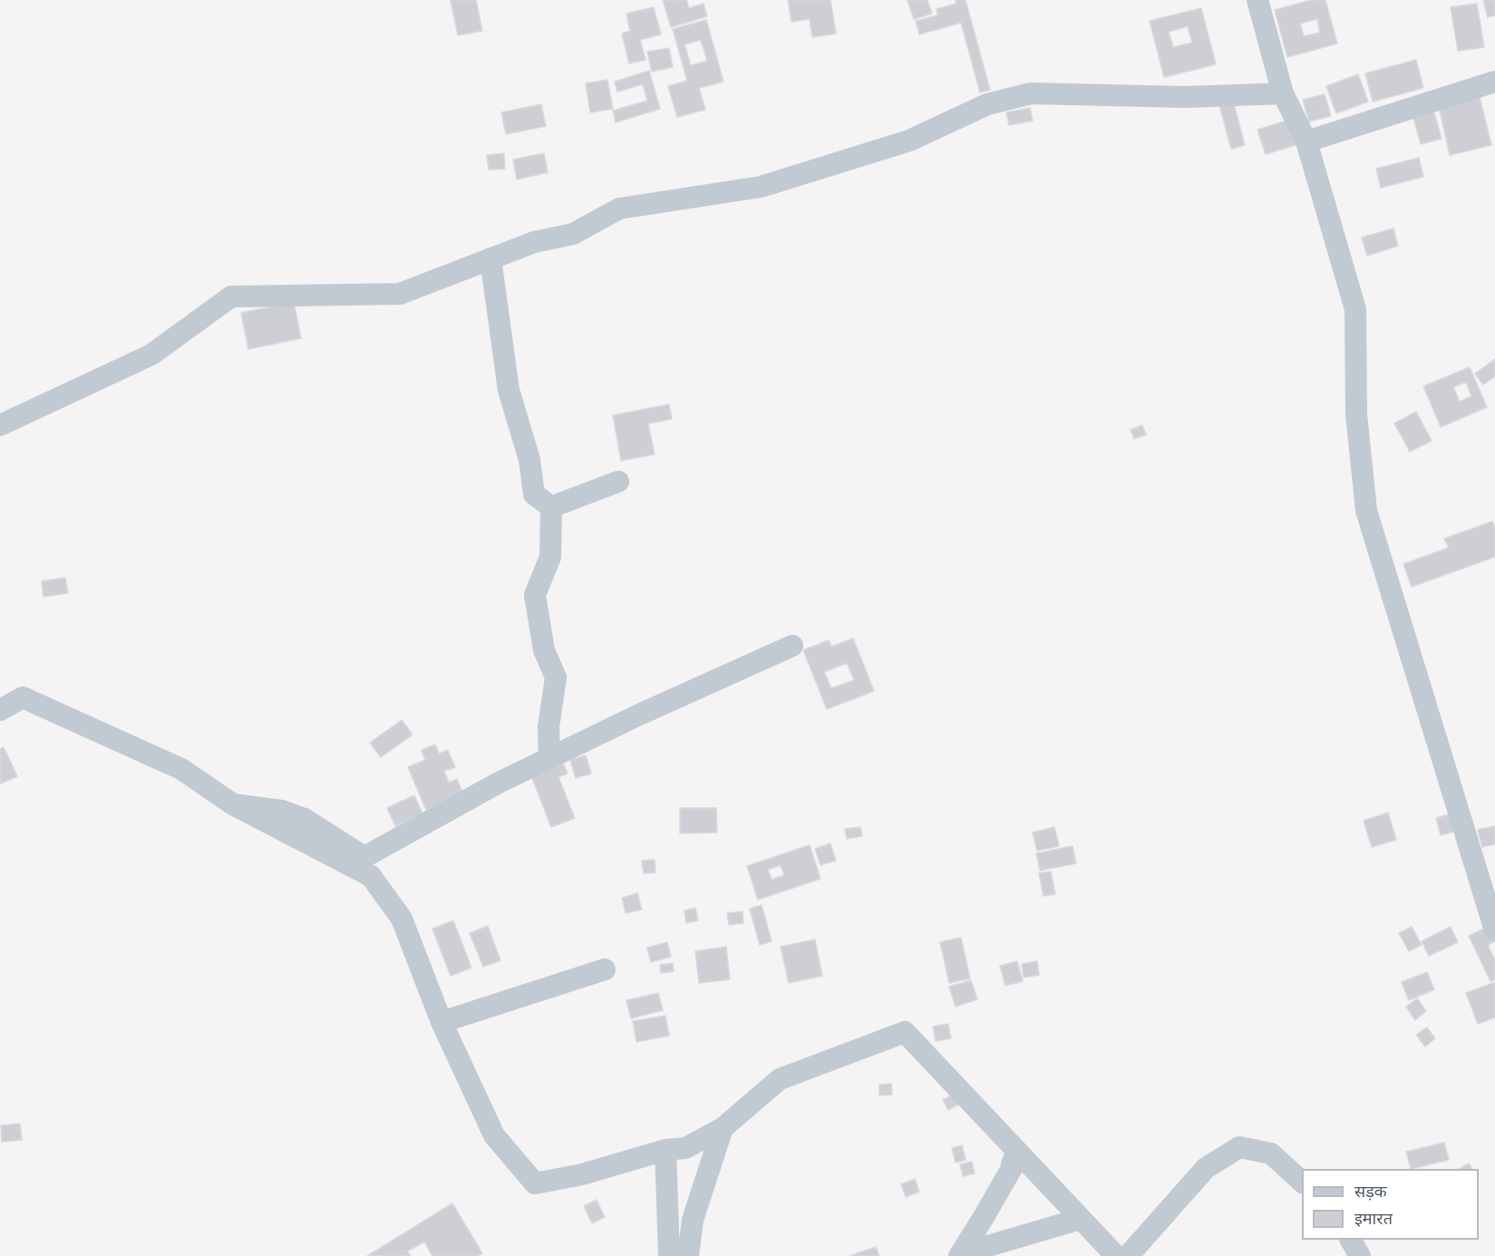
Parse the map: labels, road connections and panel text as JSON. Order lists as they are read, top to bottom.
{
  "legend": ["सड़क", "इमारत"]
}
